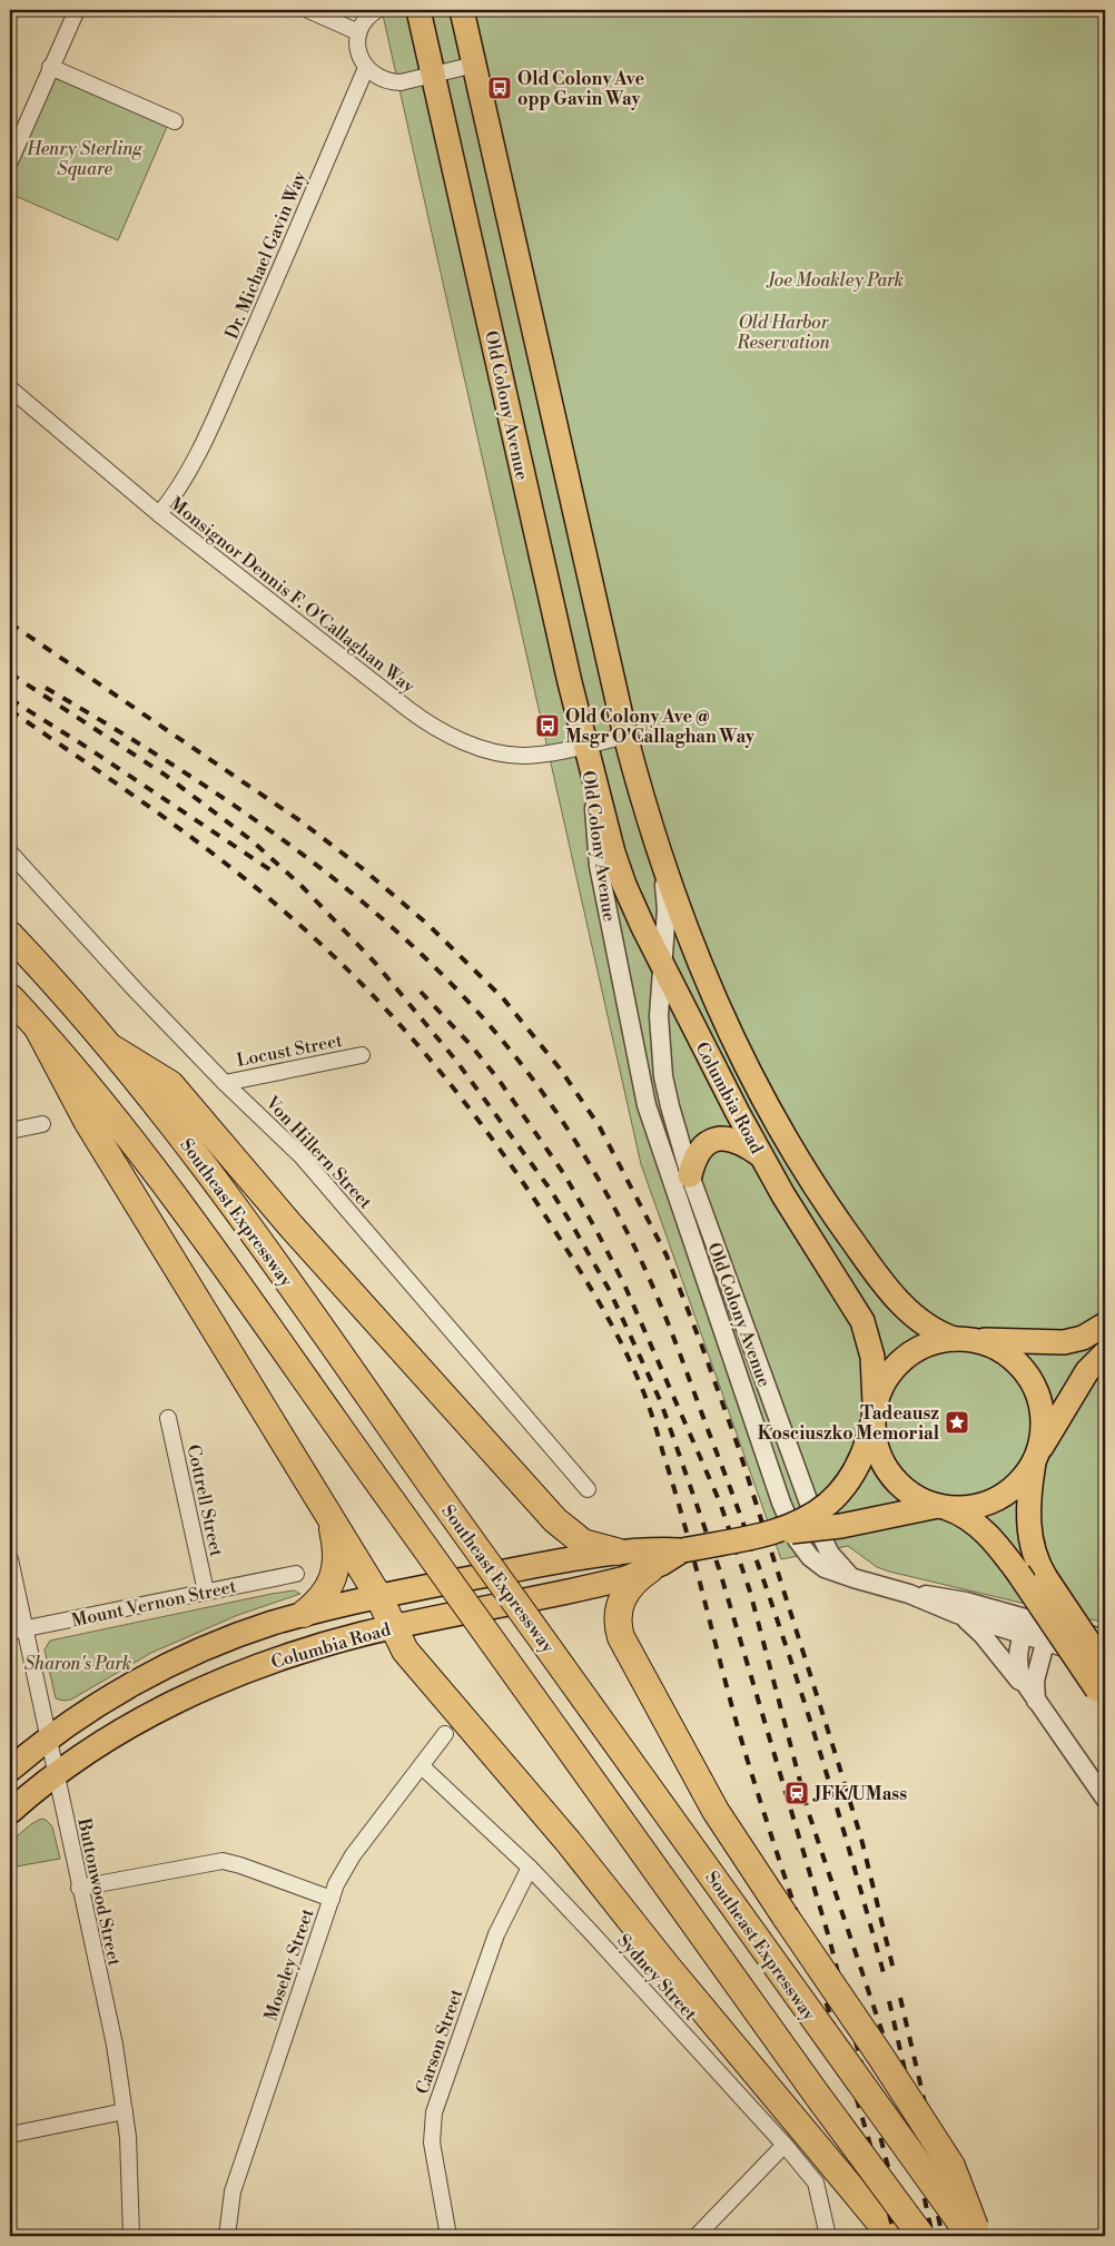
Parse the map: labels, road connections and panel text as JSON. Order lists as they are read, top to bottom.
{
  "streets": {
    "highway": ["Southeast Expressway"],
    "main road": ["Old Colony Avenue", "Columbia Road"],
    "street": [
      "Dr. Michael Gavin Way",
      "Monsignor Dennis F. O'Callaghan Way",
      "Locust Street",
      "Von Hillern Street",
      "Cottrell Street",
      "Mount Vernon Street",
      "Buttonwood Street",
      "Moseley Street",
      "Sydney Street",
      "Carson Street"
    ]
  },
  "crossings": [
    ["Dr. Michael Gavin Way", "Monsignor Dennis F. O'Callaghan Way"],
    ["Old Colony Avenue", "Monsignor Dennis F. O'Callaghan Way"],
    ["Old Colony Avenue", "Columbia Road"],
    ["Locust Street", "Von Hillern Street"],
    ["Columbia Road", "Buttonwood Street"],
    ["Cottrell Street", "Mount Vernon Street"],
    ["Mount Vernon Street", "Buttonwood Street"],
    ["Moseley Street", "Sydney Street"],
    ["Sydney Street", "Carson Street"]
  ],
  "parks": [
    "Henry Sterling Square",
    "Joe Moakley Park",
    "Old Harbor Reservation",
    "Sharon's Park"
  ],
  "places": {
    "bus stop": ["Old Colony Ave opp Gavin Way", "Old Colony Ave @ Msgr O'Callaghan Way"],
    "place": ["Tadeausz Kosciuszko Memorial"],
    "station": ["JFK/UMass"]
  }
}
